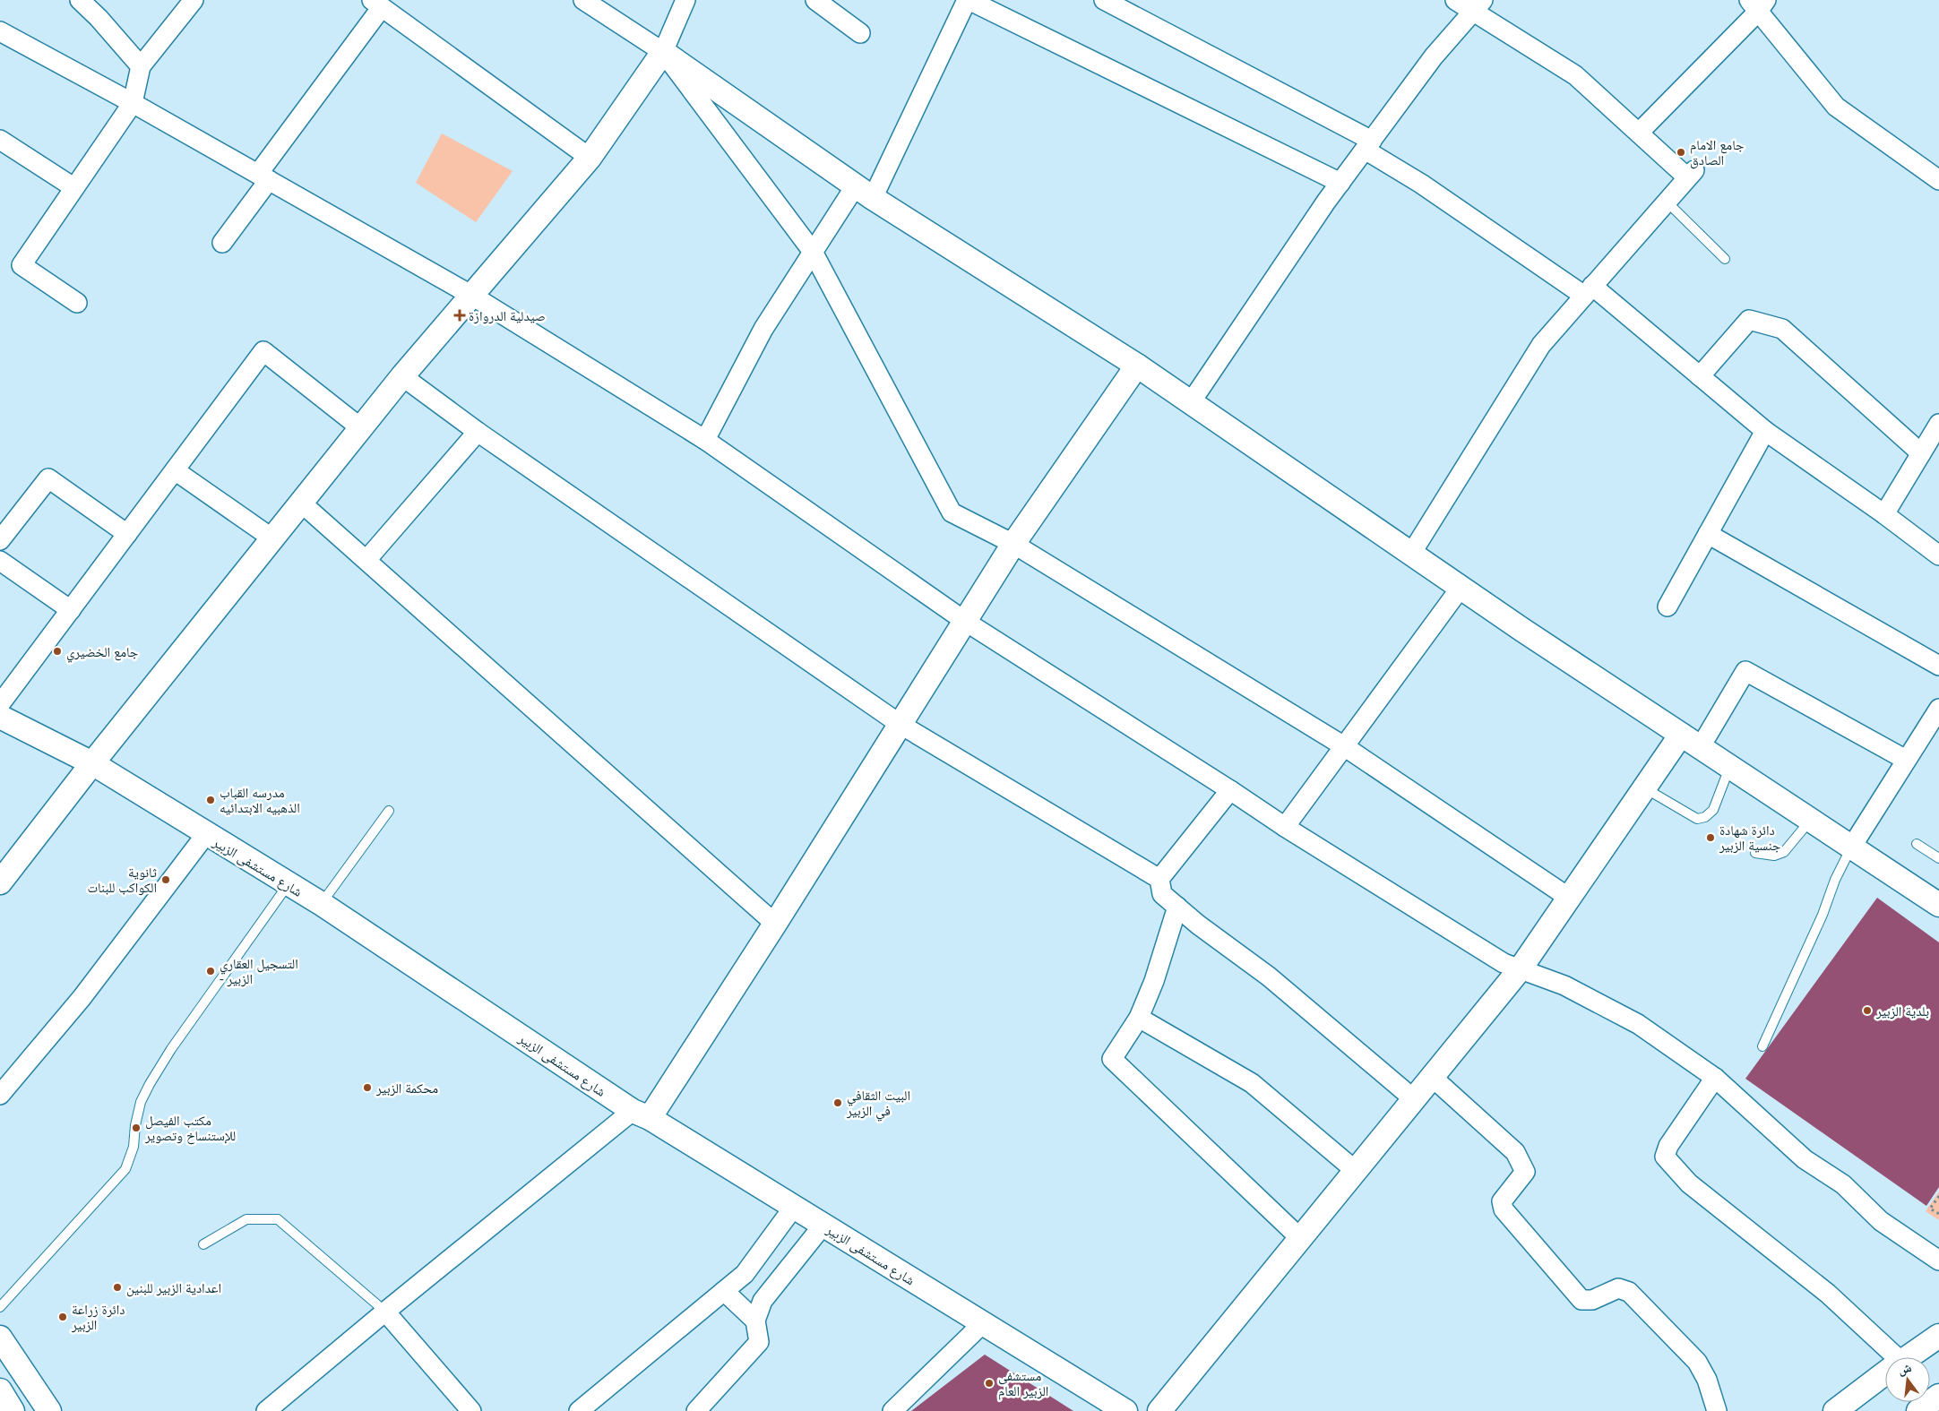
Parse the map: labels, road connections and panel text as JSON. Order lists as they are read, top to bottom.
{
  "streets": {
    "street": ["شارع مستشفى الزبير"]
  },
  "places": {
    "other": [
      "جامع الامام الصادق",
      "جامع الخضيري",
      "مدرسه القباب الذهبيه الابتدائيه",
      "دائرة شهادة جنسية الزبير",
      "ثانوية الكواكب للبنات",
      "التسجيل العقاري - الزبير",
      "بلدية الزبير",
      "محكمة الزبير",
      "البيت الثقافي في الزبير",
      "مكتب الفيصل للإستنساخ وتصوير",
      "اعدادية الزبير للبنين",
      "دائرة زراعة الزبير",
      "مستشفى الزبير العام"
    ],
    "health": ["صيدلية الدروازة"]
  },
  "north": "top"
}
